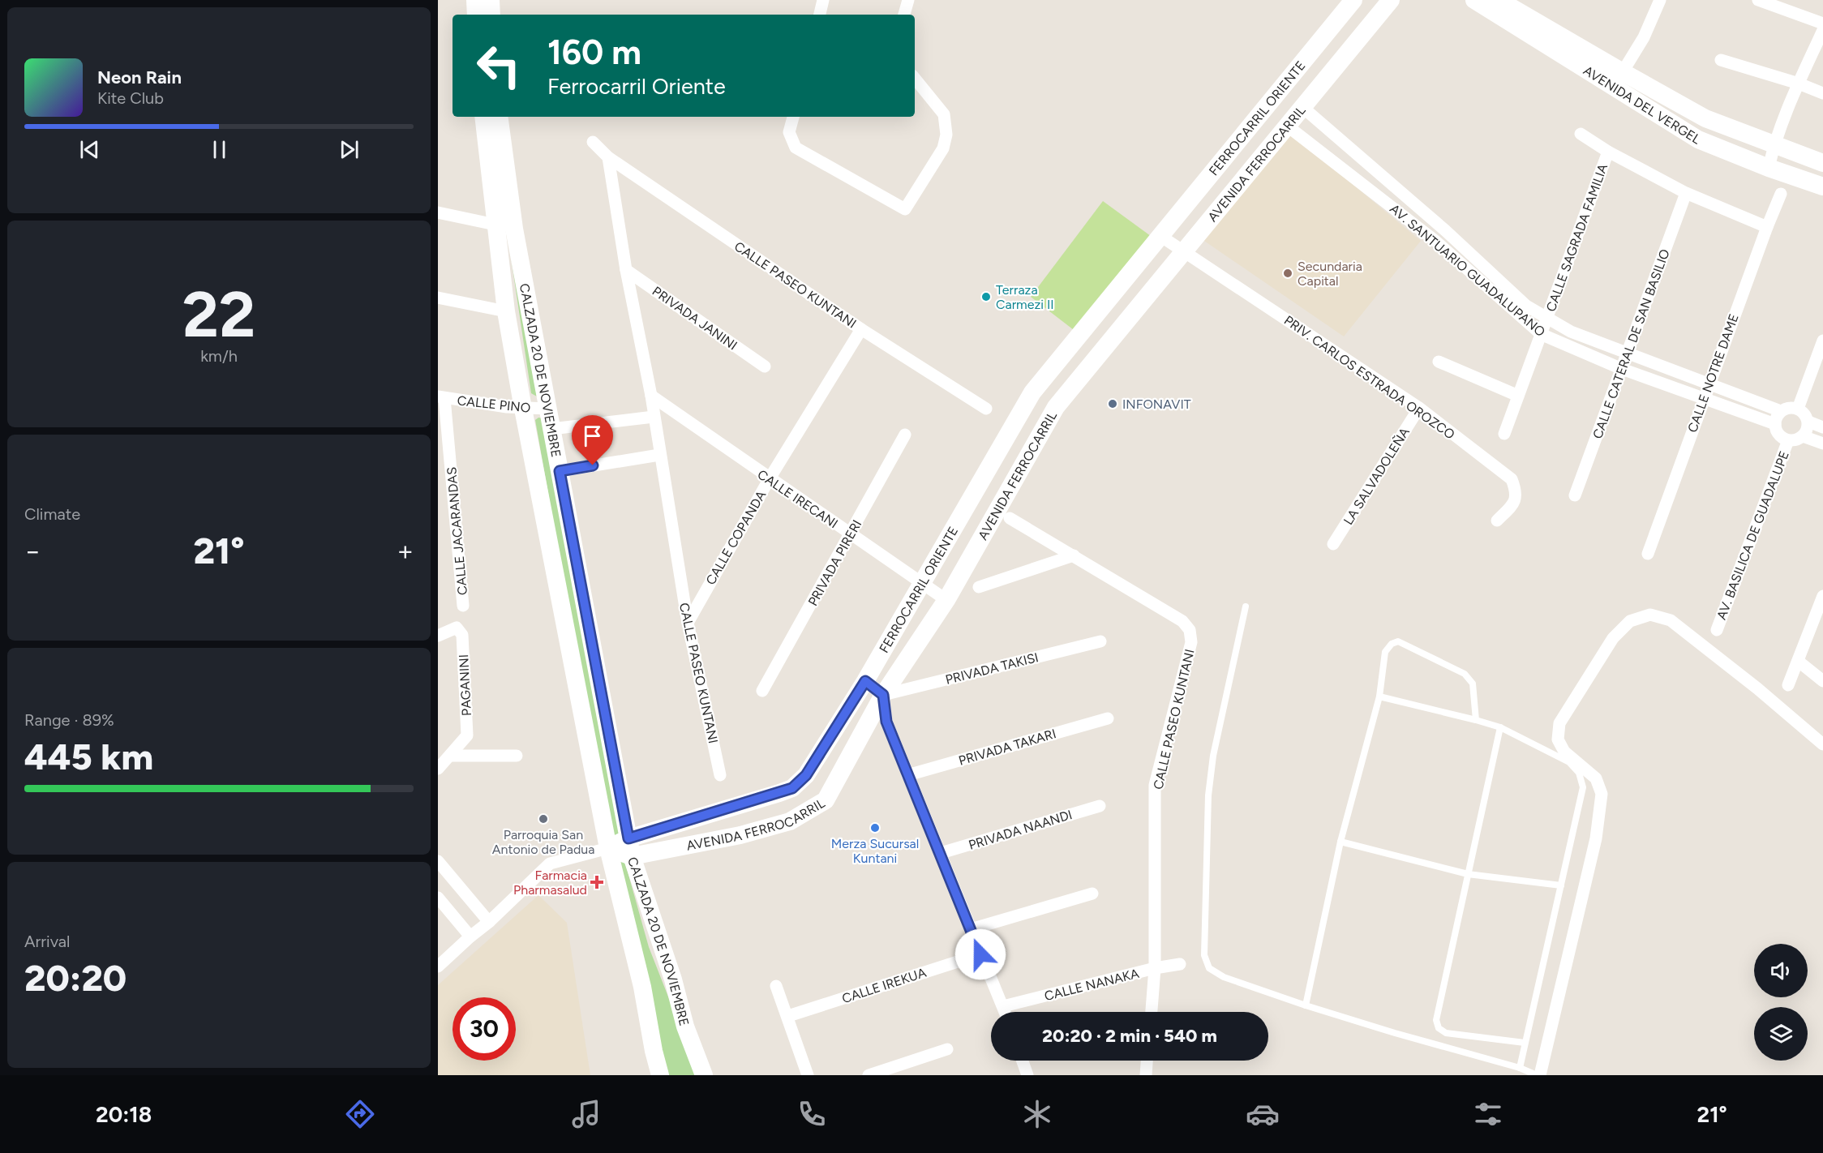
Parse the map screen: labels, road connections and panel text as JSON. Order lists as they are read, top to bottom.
{
  "streets": {
    "main road": [
      "AVENIDA DEL VERGEL",
      "FERROCARRIL ORIENTE",
      "AVENIDA FERROCARRIL",
      "CALZADA 20 DE NOVIEMBRE"
    ],
    "street": [
      "CALLE SAGRADA FAMILIA",
      "AV. SANTUARIO GUADALUPANO",
      "CALLE PASEO KUNTANI",
      "PRIVADA JANINI",
      "CALLE CATERAL DE SAN BASILIO",
      "CALLE NOTRE DAME",
      "PRIV. CARLOS ESTRADA OROZCO",
      "CALLE PINO",
      "LA SALVADOLEÑA",
      "CALLE IRECANI",
      "CALLE JACARANDAS",
      "AV. BASILICA DE GUADALUPE",
      "CALLE COPANDA",
      "PRIVADA PIRERI",
      "PRIVADA TAKISI",
      "PAGANINI",
      "PRIVADA TAKARI",
      "PRIVADA NAANDI",
      "CALLE NANAKA",
      "CALLE IREKUA"
    ]
  },
  "crossings": [
    ["FERROCARRIL ORIENTE", "AVENIDA FERROCARRIL"],
    ["FERROCARRIL ORIENTE", "CALZADA 20 DE NOVIEMBRE"],
    ["FERROCARRIL ORIENTE", "CALLE IRECANI"],
    ["AVENIDA FERROCARRIL", "AV. SANTUARIO GUADALUPANO"],
    ["AVENIDA FERROCARRIL", "CALZADA 20 DE NOVIEMBRE"],
    ["AVENIDA FERROCARRIL", "PRIV. CARLOS ESTRADA OROZCO"],
    ["AVENIDA FERROCARRIL", "CALLE IRECANI"],
    ["AVENIDA FERROCARRIL", "PRIVADA TAKISI"],
    ["CALLE SAGRADA FAMILIA", "AV. SANTUARIO GUADALUPANO"],
    ["AV. SANTUARIO GUADALUPANO", "CALLE CATERAL DE SAN BASILIO"],
    ["AV. SANTUARIO GUADALUPANO", "CALLE NOTRE DAME"],
    ["AV. SANTUARIO GUADALUPANO", "AV. BASILICA DE GUADALUPE"],
    ["CALLE PASEO KUNTANI", "PRIVADA JANINI"],
    ["CALLE PASEO KUNTANI", "CALLE IRECANI"],
    ["CALLE PASEO KUNTANI", "CALLE COPANDA"],
    ["CALLE PASEO KUNTANI", "CALLE NANAKA"],
    ["CALZADA 20 DE NOVIEMBRE", "CALLE PINO"],
    ["PRIV. CARLOS ESTRADA OROZCO", "LA SALVADOLEÑA"],
    ["CALLE PINO", "CALLE JACARANDAS"],
    ["CALLE IRECANI", "CALLE COPANDA"],
    ["CALLE IRECANI", "PRIVADA PIRERI"]
  ],
  "places": {
    "other": [
      "Secundaria Capital",
      "Terraza Carmezi II",
      "INFONAVIT",
      "Parroquia San Antonio de Padua",
      "Merza Sucursal Kuntani"
    ],
    "health": ["Farmacia Pharmasalud"]
  },
  "page": {
    "turn": ["160 m", "Ferrocarril Oriente"],
    "song": ["Neon Rain", "Kite Club"],
    "tile": [
      ["22", "km/h"],
      "Climate",
      ["Range · 89%", "445 km"],
      ["Arrival", "20:20"]
    ],
    "heat": ["−", "21°", "+"],
    "limit": "30",
    "trip": "20:20 · 2 min · 540 m",
    "tabs": ["20:18", "21°"]
  }
}
